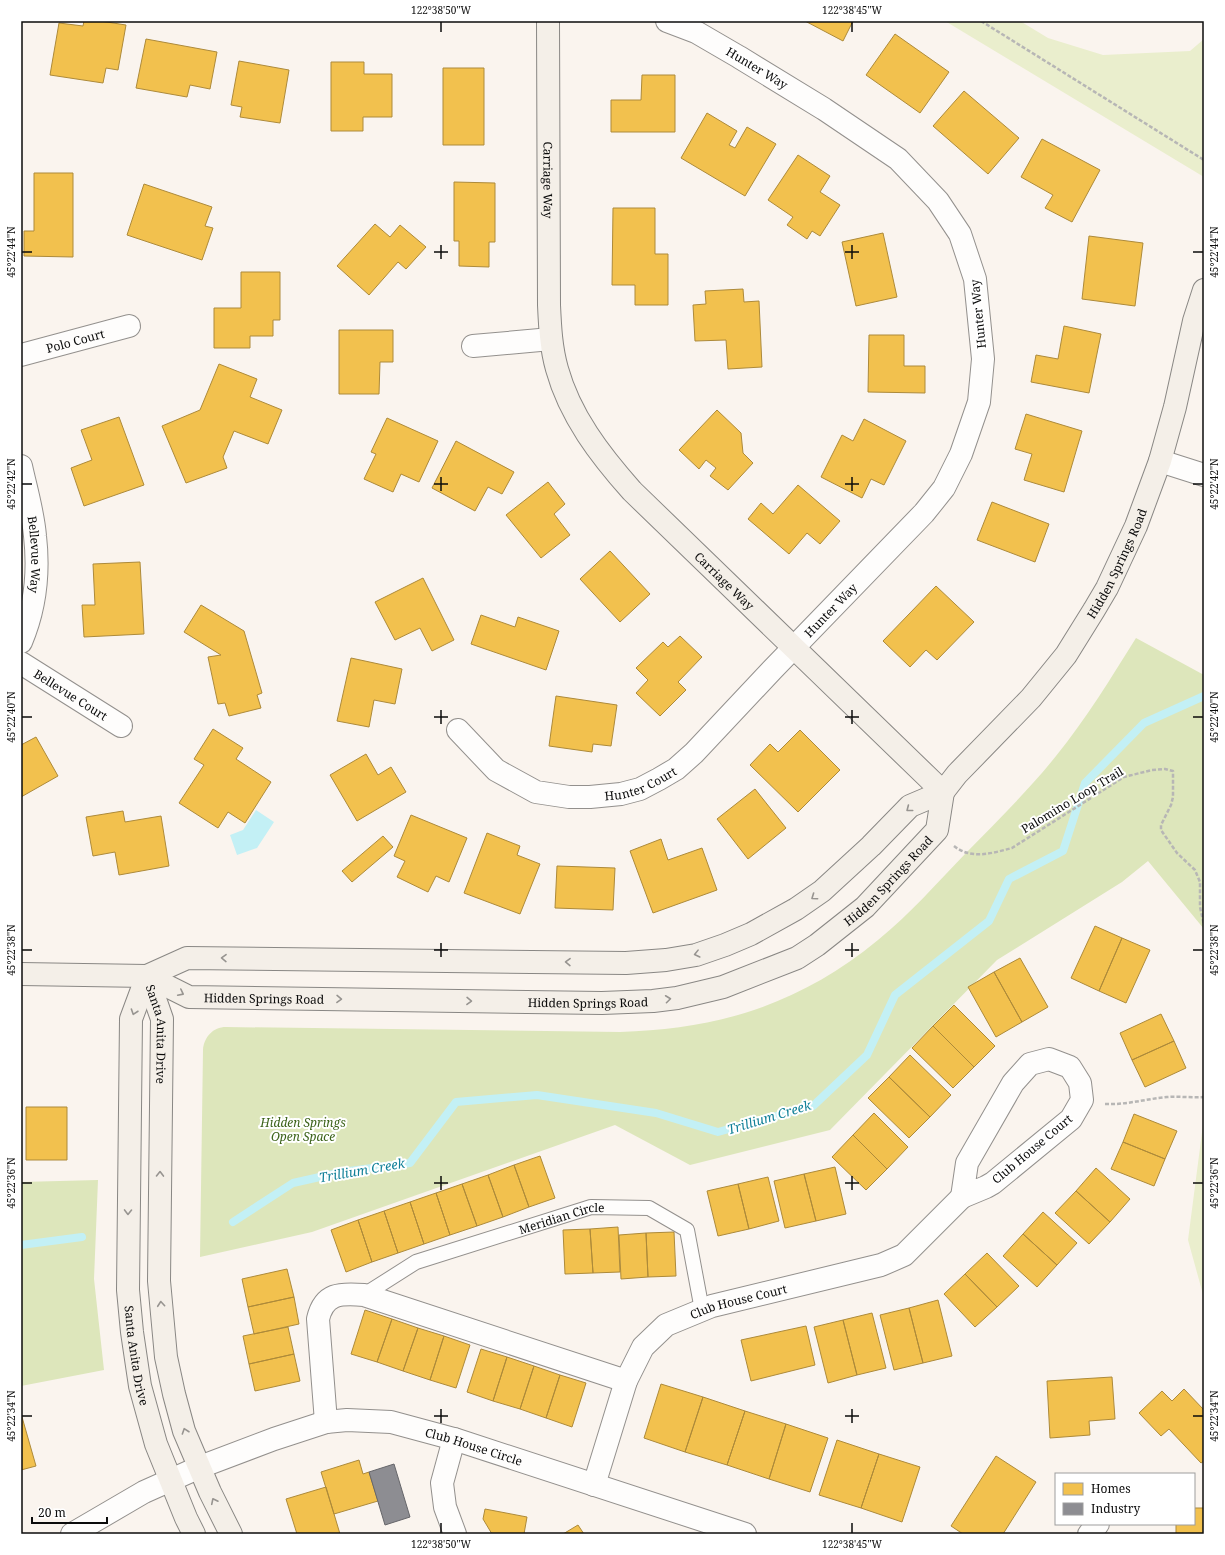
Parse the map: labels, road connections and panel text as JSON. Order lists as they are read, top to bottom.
{
  "streets": {
    "main road": ["Carriage Way", "Hidden Springs Road", "Santa Anita Drive"],
    "street": [
      "Hunter Way",
      "Polo Court",
      "Bellevue Way",
      "Bellevue Court",
      "Hunter Court",
      "Club House Court",
      "Club House Circle"
    ],
    "lane": ["Meridian Circle"],
    "path": ["Palomino Loop Trail"]
  },
  "crossings": [
    ["Hunter Way", "Carriage Way"],
    ["Hunter Way", "Hunter Court"],
    ["Carriage Way", "Hidden Springs Road"],
    ["Carriage Way", "Hunter Court"],
    ["Hidden Springs Road", "Santa Anita Drive"],
    ["Santa Anita Drive", "Club House Circle"],
    ["Club House Court", "Meridian Circle"],
    ["Club House Court", "Club House Circle"]
  ],
  "water": ["Trillium Creek"],
  "parks": ["Hidden Springs Open Space"],
  "legend": ["Homes", "Industry"],
  "scale_bar": "20 m",
  "coordinates": [
    "122°38'50\"W",
    "122°38'45\"W",
    "45°22'44\"N",
    "45°22'42\"N",
    "45°22'40\"N",
    "45°22'38\"N",
    "45°22'36\"N",
    "45°22'34\"N"
  ]
}
